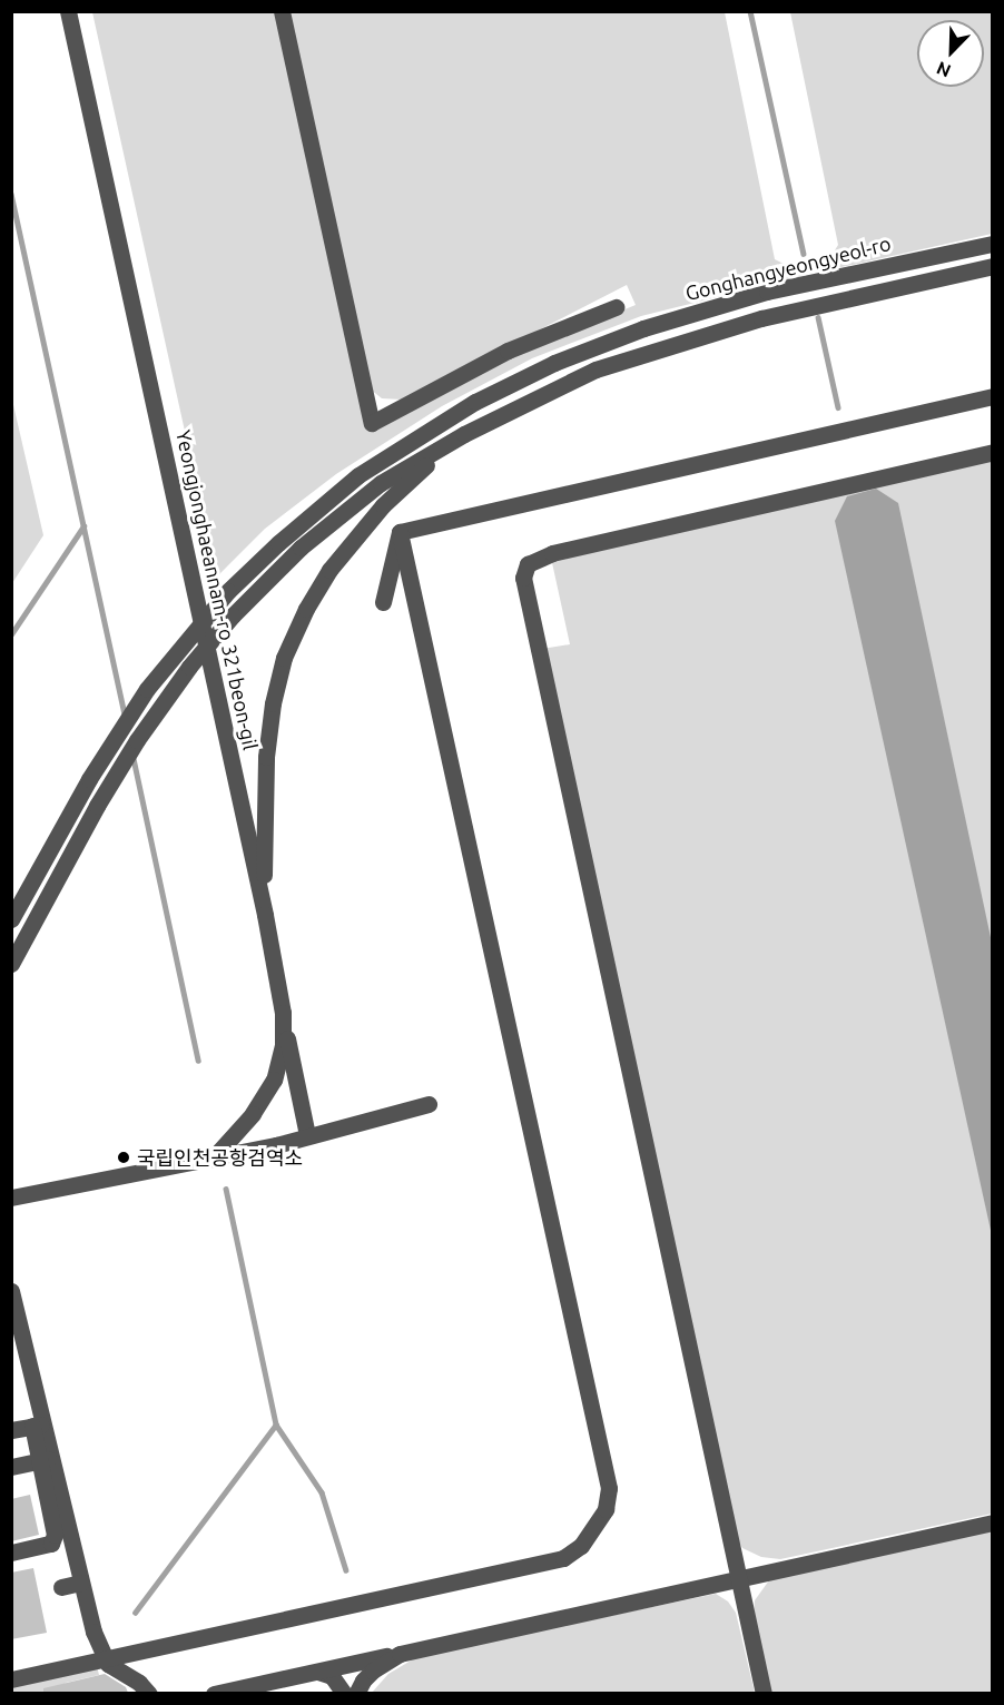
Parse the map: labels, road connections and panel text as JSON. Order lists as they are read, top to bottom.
{
  "streets": {
    "street": ["Gonghangyeongyeol-ro", "Yeongjonghaeannam-ro 321beon-gil"]
  },
  "places": ["국립인천공항검역소"],
  "north": "bottom left"
}
